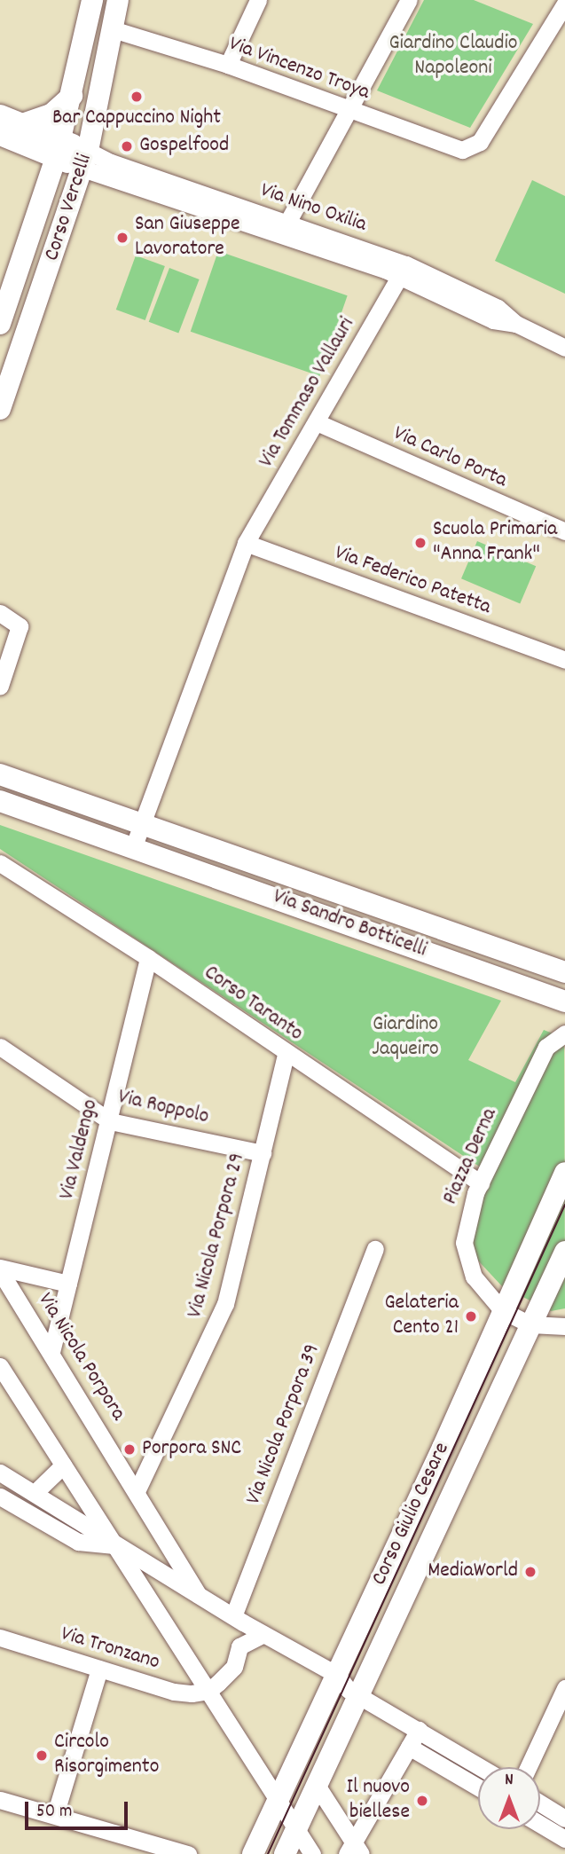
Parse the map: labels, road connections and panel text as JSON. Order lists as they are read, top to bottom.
{
  "streets": {
    "main road": ["Corso Vercelli", "Via Sandro Botticelli", "Corso Giulio Cesare"],
    "street": [
      "Via Vincenzo Troya",
      "Via Nino Oxilia",
      "Via Tommaso Vallauri",
      "Via Carlo Porta",
      "Via Federico Patetta",
      "Corso Taranto",
      "Via Roppolo",
      "Via Valdengo",
      "Piazza Derna",
      "Via Nicola Porpora 29",
      "Via Nicola Porpora",
      "Via Nicola Porpora 39",
      "Via Tronzano"
    ]
  },
  "crossings": [
    ["Via Vincenzo Troya", "Corso Vercelli"],
    ["Corso Vercelli", "Via Nino Oxilia"],
    ["Via Nino Oxilia", "Via Tommaso Vallauri"],
    ["Via Tommaso Vallauri", "Via Carlo Porta"],
    ["Via Tommaso Vallauri", "Via Federico Patetta"],
    ["Corso Taranto", "Via Valdengo"],
    ["Corso Taranto", "Piazza Derna"],
    ["Corso Taranto", "Via Nicola Porpora 29"],
    ["Via Roppolo", "Via Valdengo"],
    ["Via Roppolo", "Via Nicola Porpora 29"],
    ["Via Valdengo", "Via Nicola Porpora"],
    ["Piazza Derna", "Corso Giulio Cesare"],
    ["Via Nicola Porpora 29", "Via Nicola Porpora"],
    ["Via Nicola Porpora", "Via Nicola Porpora 39"],
    ["Via Nicola Porpora", "Corso Giulio Cesare"],
    ["Via Nicola Porpora", "Via Tronzano"]
  ],
  "parks": ["Giardino Claudio Napoleoni", "Giardino Jaqueiro"],
  "places": [
    "Bar Cappuccino Night",
    "Gospelfood",
    "San Giuseppe Lavoratore",
    "Scuola Primaria \"Anna Frank\"",
    "Gelateria Cento 21",
    "Porpora SNC",
    "MediaWorld",
    "Circolo Risorgimento",
    "Il nuovo biellese"
  ],
  "scale_bar": "50 m",
  "north": "top"
}
